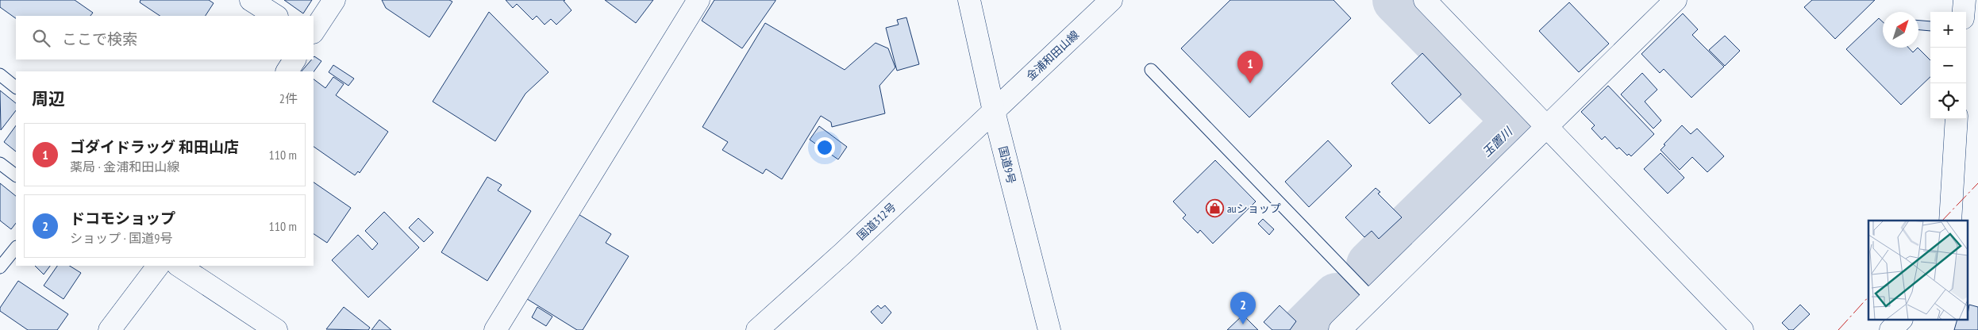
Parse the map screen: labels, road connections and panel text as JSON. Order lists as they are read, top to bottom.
{
  "streets": {
    "main road": ["金浦和田山線", "国道9号", "国道312号"]
  },
  "crossings": [
    ["金浦和田山線", "国道9号"],
    ["金浦和田山線", "国道312号"],
    ["国道9号", "国道312号"]
  ],
  "water": ["玉置川"],
  "places": {
    "shop": ["auショップ"]
  },
  "north": "top right",
  "page": {
    "map_buttons": ["+", "−"],
    "search": "ここで検索",
    "pins": ["1", "2"],
    "heading": ["周辺", "2件"],
    "list": [
      {
        "mark": "1",
        "name": "ゴダイドラッグ 和田山店",
        "note": "薬局 · 金浦和田山線",
        "value": "110 m"
      },
      {
        "mark": "2",
        "name": "ドコモショップ",
        "note": "ショップ · 国道9号",
        "value": "110 m"
      }
    ]
  }
}
